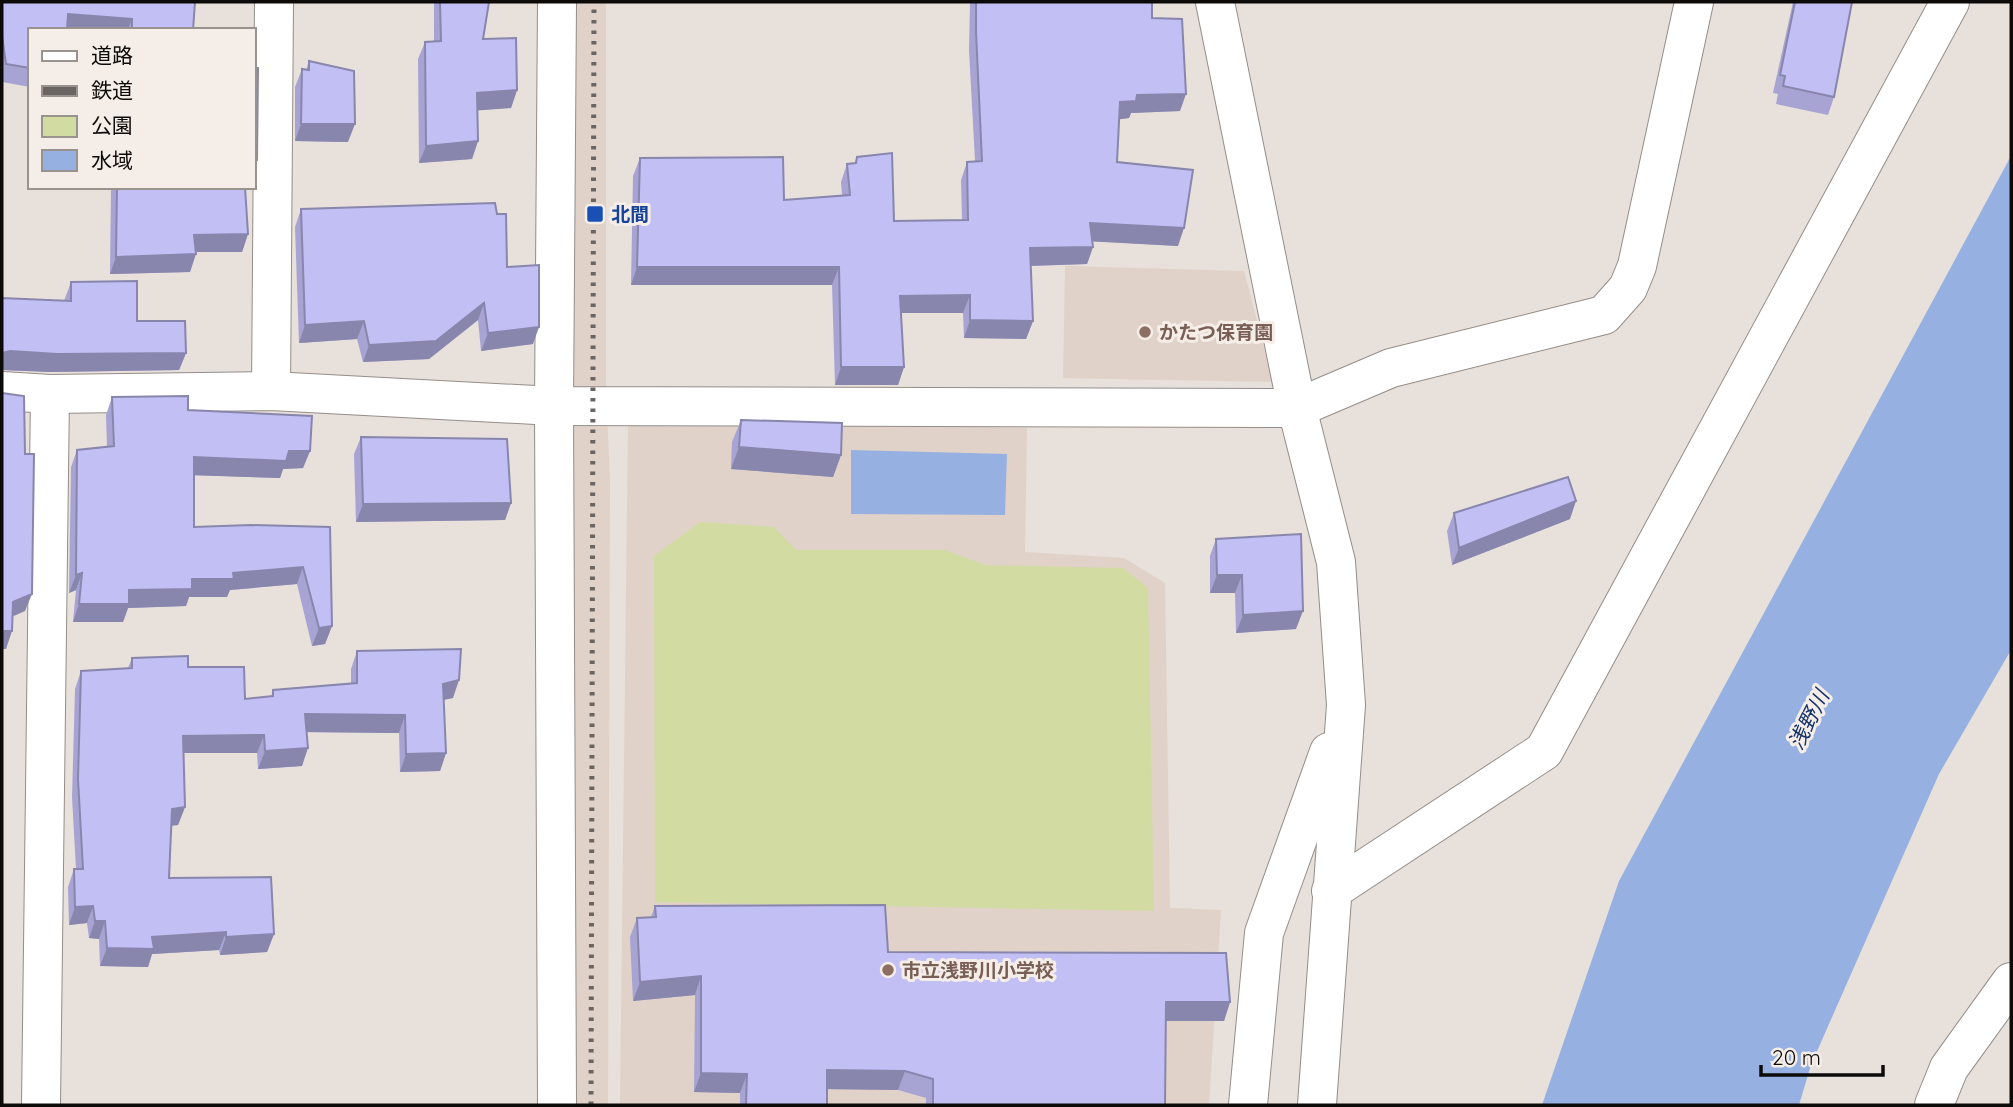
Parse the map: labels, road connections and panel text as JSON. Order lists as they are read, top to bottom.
{
  "water": ["浅野川"],
  "places": {
    "transit": ["北間"],
    "other": ["かたつ保育園", "市立浅野川小学校"]
  },
  "legend": [
    "道路",
    "鉄道",
    "公園",
    "水域"
  ],
  "scale_bar": "20 m"
}
